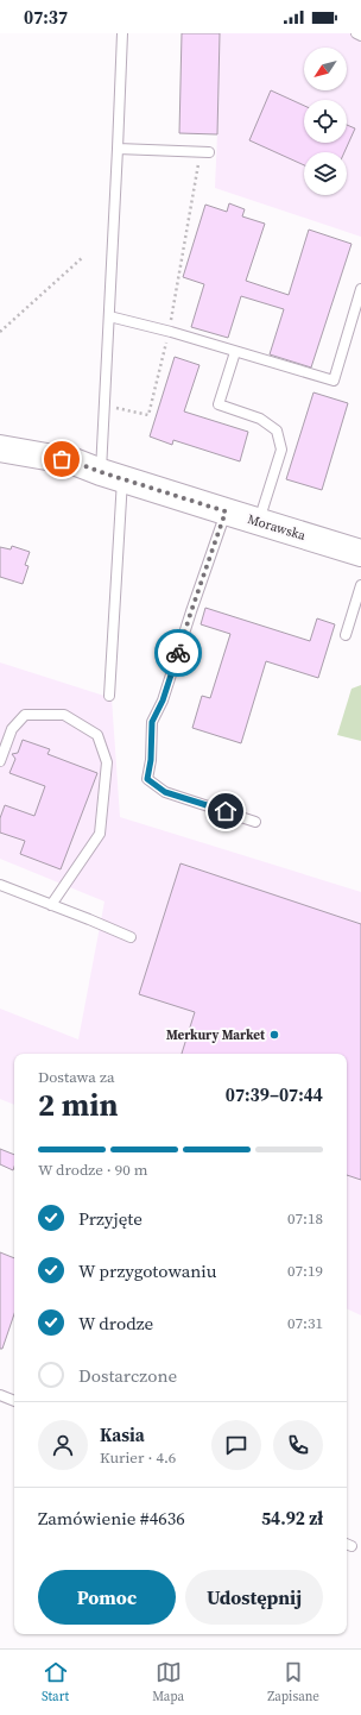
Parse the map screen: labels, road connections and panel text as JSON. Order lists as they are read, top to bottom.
{
  "streets": {
    "main road": ["Morawska"]
  },
  "places": ["Merkury Market"],
  "north": "bottom left",
  "page": {
    "status": "07:37",
    "heading": ["2 min", "Dostawa za", "07:39–07:44"],
    "panel": [
      "Kasia",
      "Kurier · 4.6",
      "Zamówienie #4636",
      "54.92 zł"
    ],
    "bar": "W drodze · 90 m",
    "list": [
      ["Przyjęte", "07:18"],
      ["W przygotowaniu", "07:19"],
      ["W drodze", "07:31"],
      "Dostarczone"
    ],
    "buttons": ["Pomoc", "Udostępnij"],
    "tabs": ["Start", "Mapa", "Zapisane"]
  }
}
